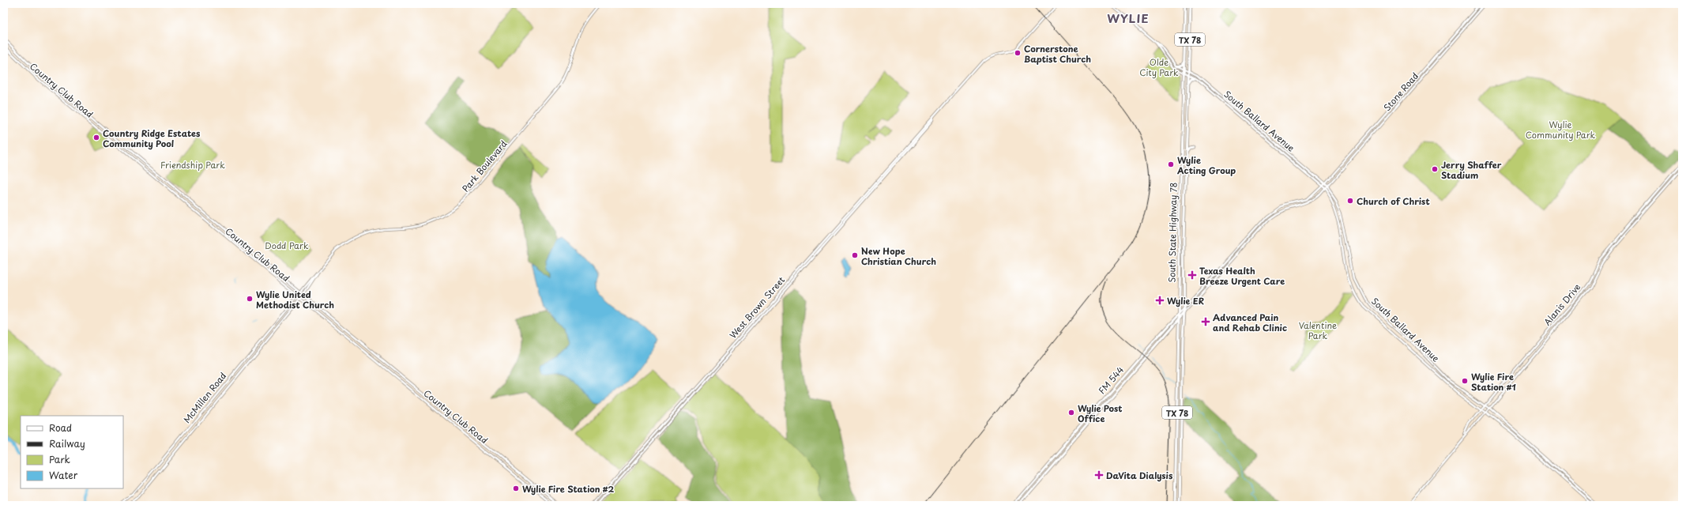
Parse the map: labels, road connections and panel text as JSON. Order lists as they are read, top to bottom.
{
  "streets": {
    "main road": [
      "TX 78",
      "Country Club Road",
      "Stone Road",
      "South Ballard Avenue",
      "Park Boulevard",
      "South State Highway 78",
      "Alanis Drive",
      "West Brown Street",
      "FM 544",
      "McMillen Road"
    ]
  },
  "crossings": [
    ["TX 78", "South Ballard Avenue"],
    ["TX 78", "South State Highway 78"],
    ["Country Club Road", "Park Boulevard"],
    ["Country Club Road", "McMillen Road"],
    ["Stone Road", "South Ballard Avenue"],
    ["Stone Road", "South State Highway 78"],
    ["Stone Road", "FM 544"],
    ["South Ballard Avenue", "South State Highway 78"],
    ["South Ballard Avenue", "Alanis Drive"],
    ["Park Boulevard", "McMillen Road"],
    ["South State Highway 78", "FM 544"]
  ],
  "districts": ["WYLIE"],
  "parks": [
    "Olde City Park",
    "Wylie Community Park",
    "Friendship Park",
    "Dodd Park",
    "Valentine Park"
  ],
  "places": {
    "other": [
      "Cornerstone Baptist Church",
      "Country Ridge Estates Community Pool",
      "Wylie Acting Group",
      "Jerry Shaffer Stadium",
      "Church of Christ",
      "New Hope Christian Church",
      "Wylie United Methodist Church",
      "Wylie Fire Station #1",
      "Wylie Post Office",
      "Wylie Fire Station #2"
    ],
    "health": [
      "Texas Health Breeze Urgent Care",
      "Wylie ER",
      "Advanced Pain and Rehab Clinic",
      "DaVita Dialysis"
    ]
  },
  "legend": [
    "Road",
    "Railway",
    "Park",
    "Water"
  ]
}
